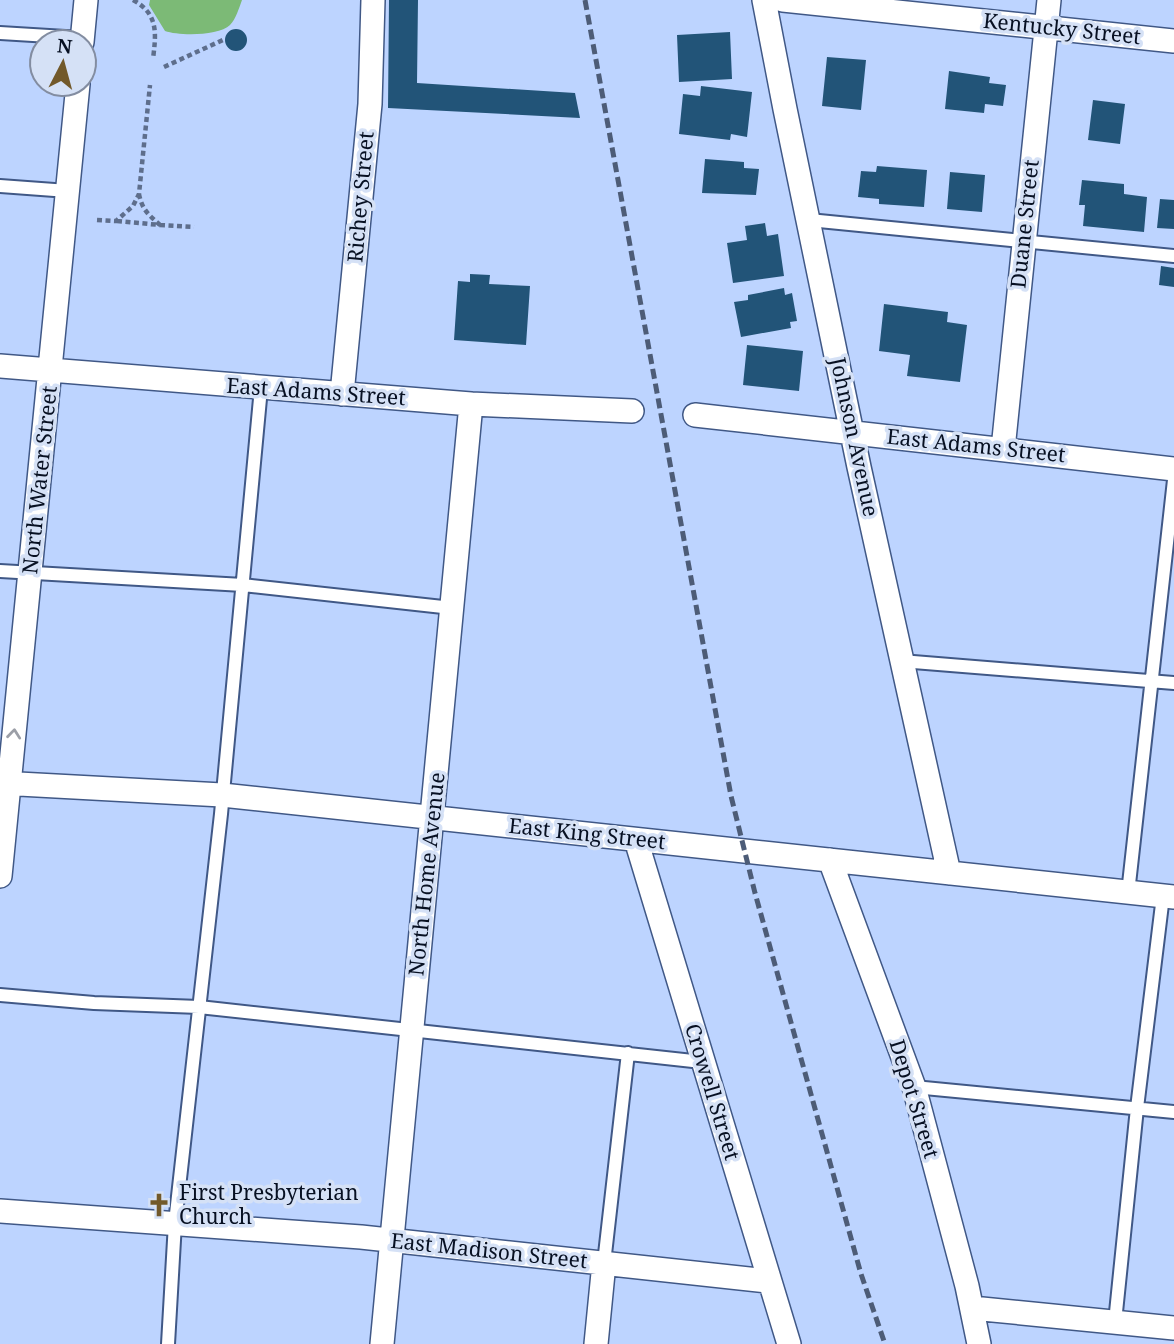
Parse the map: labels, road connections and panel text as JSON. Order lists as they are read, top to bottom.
{
  "streets": {
    "street": [
      "Kentucky Street",
      "Richey Street",
      "Duane Street",
      "East Adams Street",
      "Johnson Avenue",
      "North Water Street",
      "East King Street",
      "North Home Avenue",
      "Crowell Street",
      "Depot Street",
      "East Madison Street"
    ]
  },
  "crossings": [
    ["Kentucky Street", "Duane Street"],
    ["Richey Street", "East Adams Street"],
    ["Duane Street", "East Adams Street"],
    ["East Adams Street", "Johnson Avenue"],
    ["East Adams Street", "North Water Street"],
    ["East Adams Street", "North Home Avenue"],
    ["Johnson Avenue", "East King Street"],
    ["North Water Street", "East King Street"],
    ["East King Street", "North Home Avenue"],
    ["East King Street", "Crowell Street"],
    ["East King Street", "Depot Street"],
    ["North Home Avenue", "East Madison Street"],
    ["Crowell Street", "East Madison Street"]
  ],
  "places": {
    "church": ["First Presbyterian Church"]
  },
  "north": "top"
}
